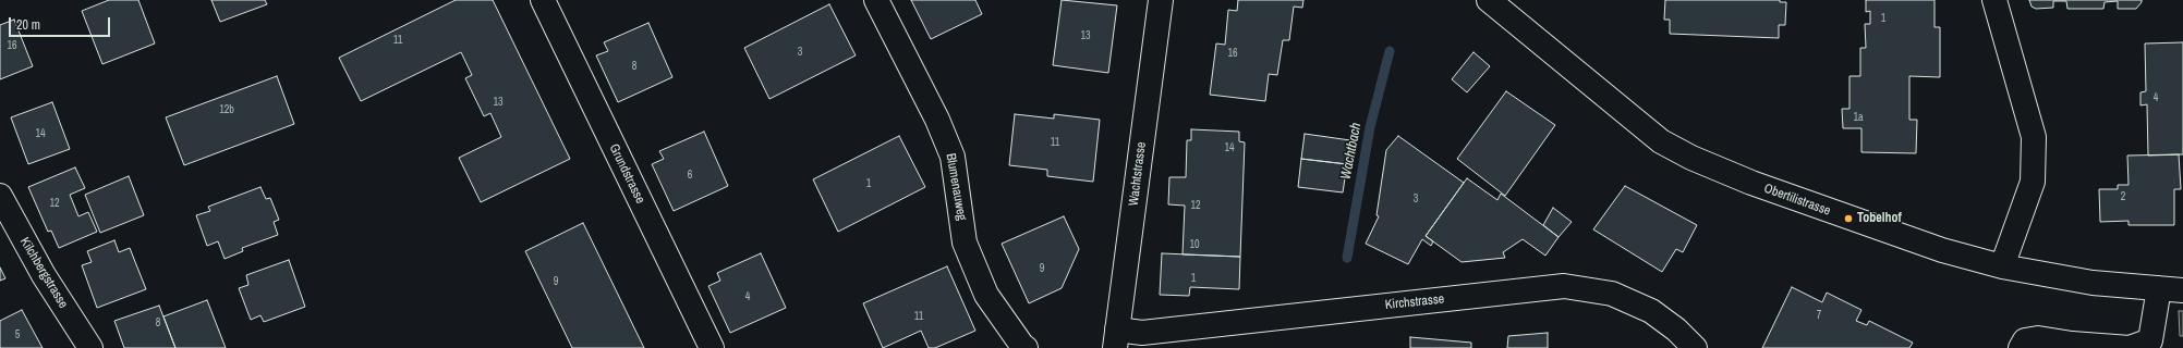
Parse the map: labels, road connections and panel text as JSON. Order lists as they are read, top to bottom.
{
  "streets": {
    "street": [
      "Grundstrasse",
      "Wachtstrasse",
      "Blumenauweg",
      "Obertilistrasse",
      "Kilchbergstrasse",
      "Kirchstrasse"
    ]
  },
  "crossings": [
    ["Wachtstrasse", "Kirchstrasse"]
  ],
  "water": ["Wachtbach"],
  "places": ["Tobelhof"],
  "house_numbers": [
    "1",
    "13",
    "11",
    "16",
    "3",
    "16",
    "8",
    "4",
    "13",
    "12b",
    "1a",
    "14",
    "11",
    "14",
    "6",
    "1",
    "2",
    "3",
    "12",
    "12",
    "10",
    "9",
    "1",
    "9",
    "4",
    "7",
    "11",
    "8",
    "5"
  ],
  "scale_bar": "20 m"
}
